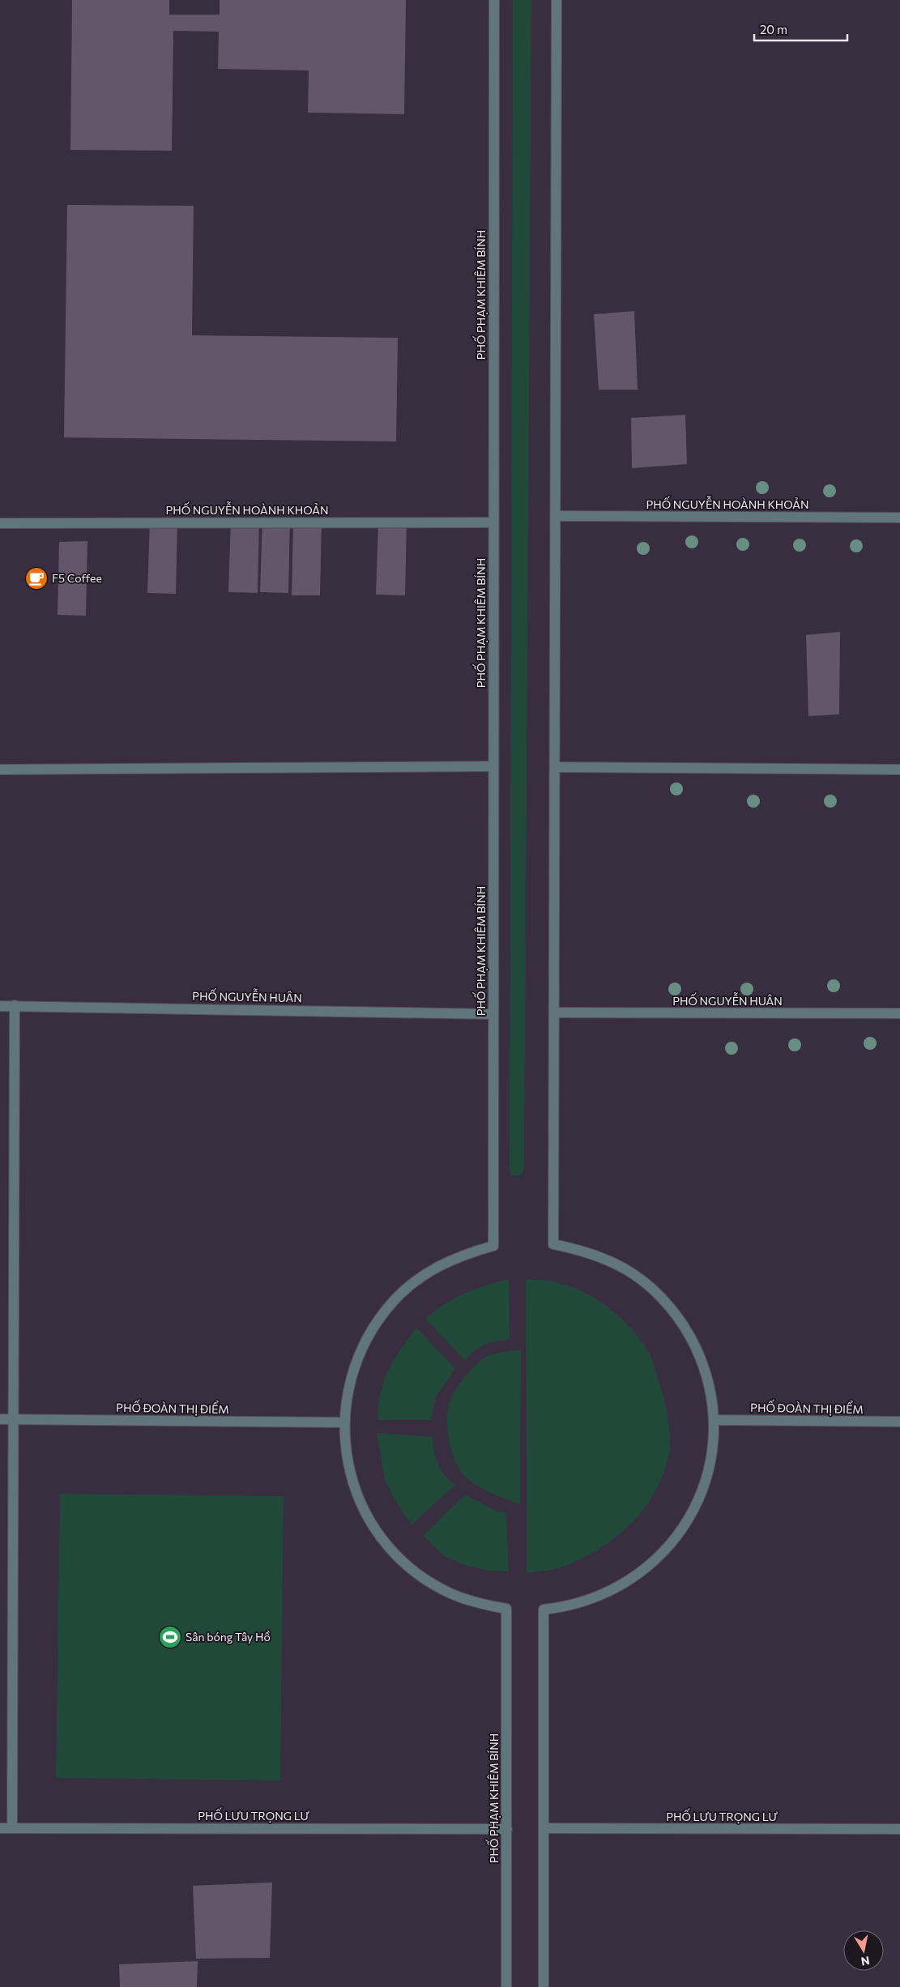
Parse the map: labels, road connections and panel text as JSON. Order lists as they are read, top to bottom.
{
  "streets": {
    "street": [
      "PHỐ PHẠM KHIÊM BÍNH",
      "PHỐ NGUYỄN HOÀNH KHOẢN",
      "PHỐ NGUYỄN HUÂN",
      "PHỐ ĐOÀN THỊ ĐIỂM",
      "PHỐ LƯU TRỌNG LƯ"
    ]
  },
  "crossings": [
    ["PHỐ PHẠM KHIÊM BÍNH", "PHỐ NGUYỄN HOÀNH KHOẢN"],
    ["PHỐ PHẠM KHIÊM BÍNH", "PHỐ NGUYỄN HUÂN"],
    ["PHỐ PHẠM KHIÊM BÍNH", "PHỐ ĐOÀN THỊ ĐIỂM"],
    ["PHỐ PHẠM KHIÊM BÍNH", "PHỐ LƯU TRỌNG LƯ"]
  ],
  "places": {
    "cafe": ["F5 Coffee"],
    "sports": ["Sân bóng Tây Hồ"]
  },
  "scale_bar": "20 m",
  "north": "bottom"
}
